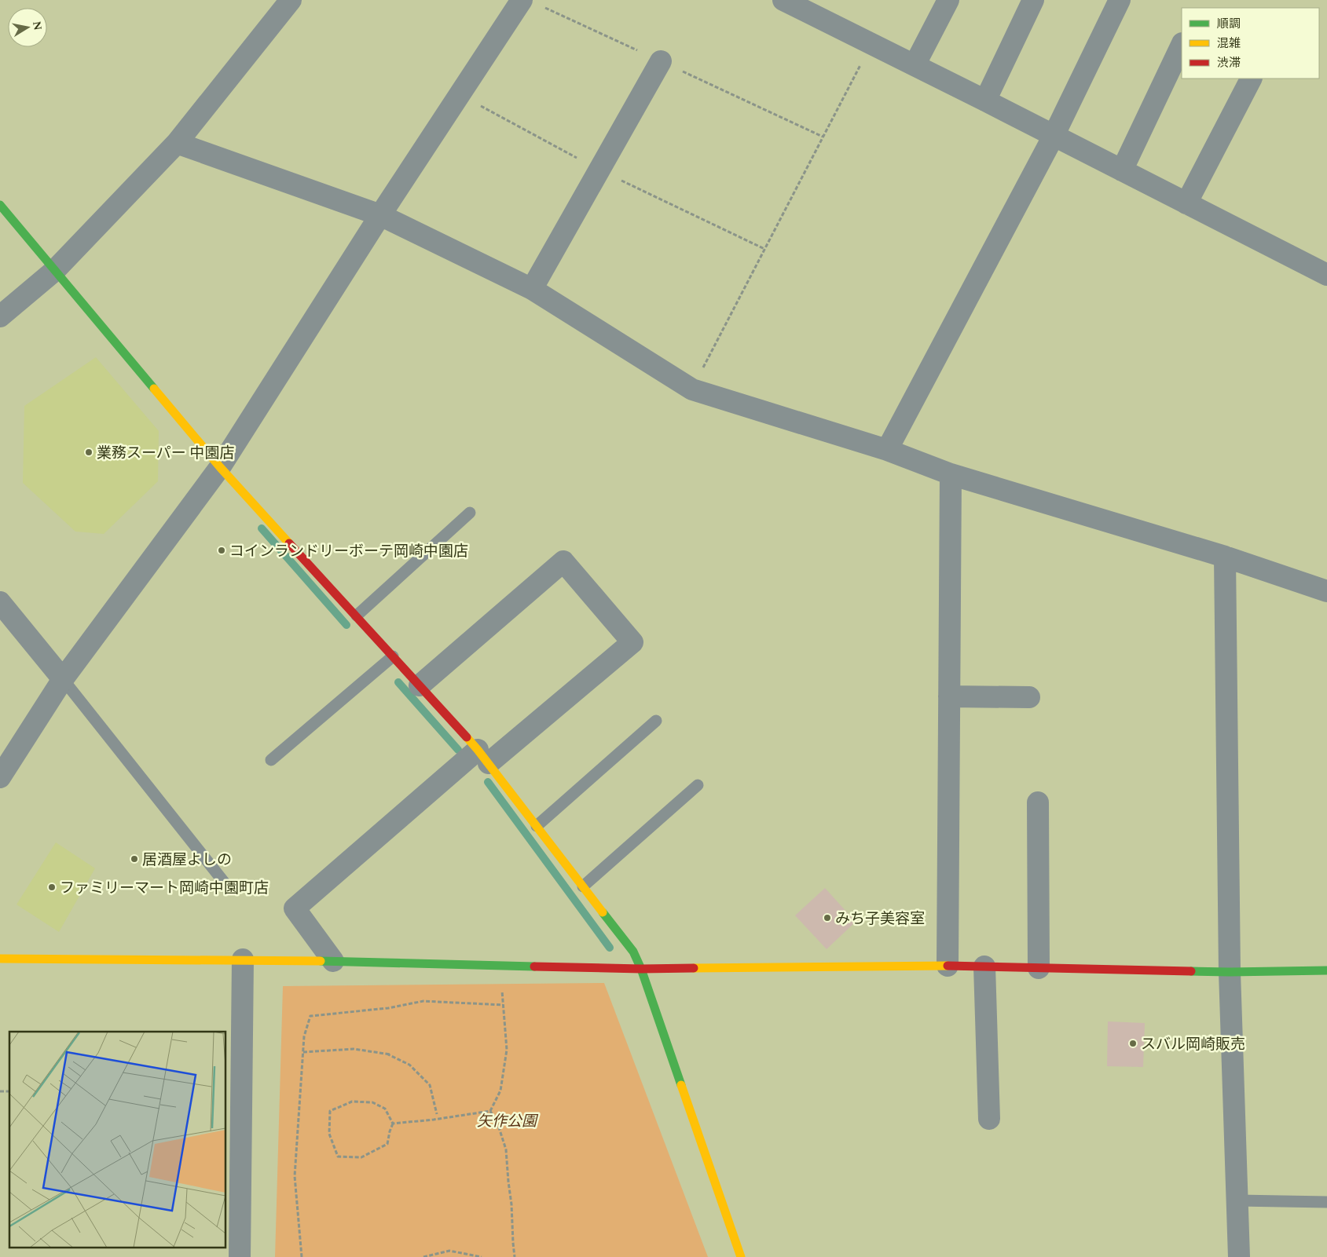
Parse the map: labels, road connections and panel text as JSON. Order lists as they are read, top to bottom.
{
  "parks": ["矢作公園"],
  "places": [
    "業務スーパー 中園店",
    "コインランドリーボーテ岡崎中園店",
    "居酒屋よしの",
    "ファミリーマート岡崎中園町店",
    "みち子美容室",
    "スバル岡崎販売"
  ],
  "legend": ["順調", "混雑", "渋滞"],
  "north": "right"
}
